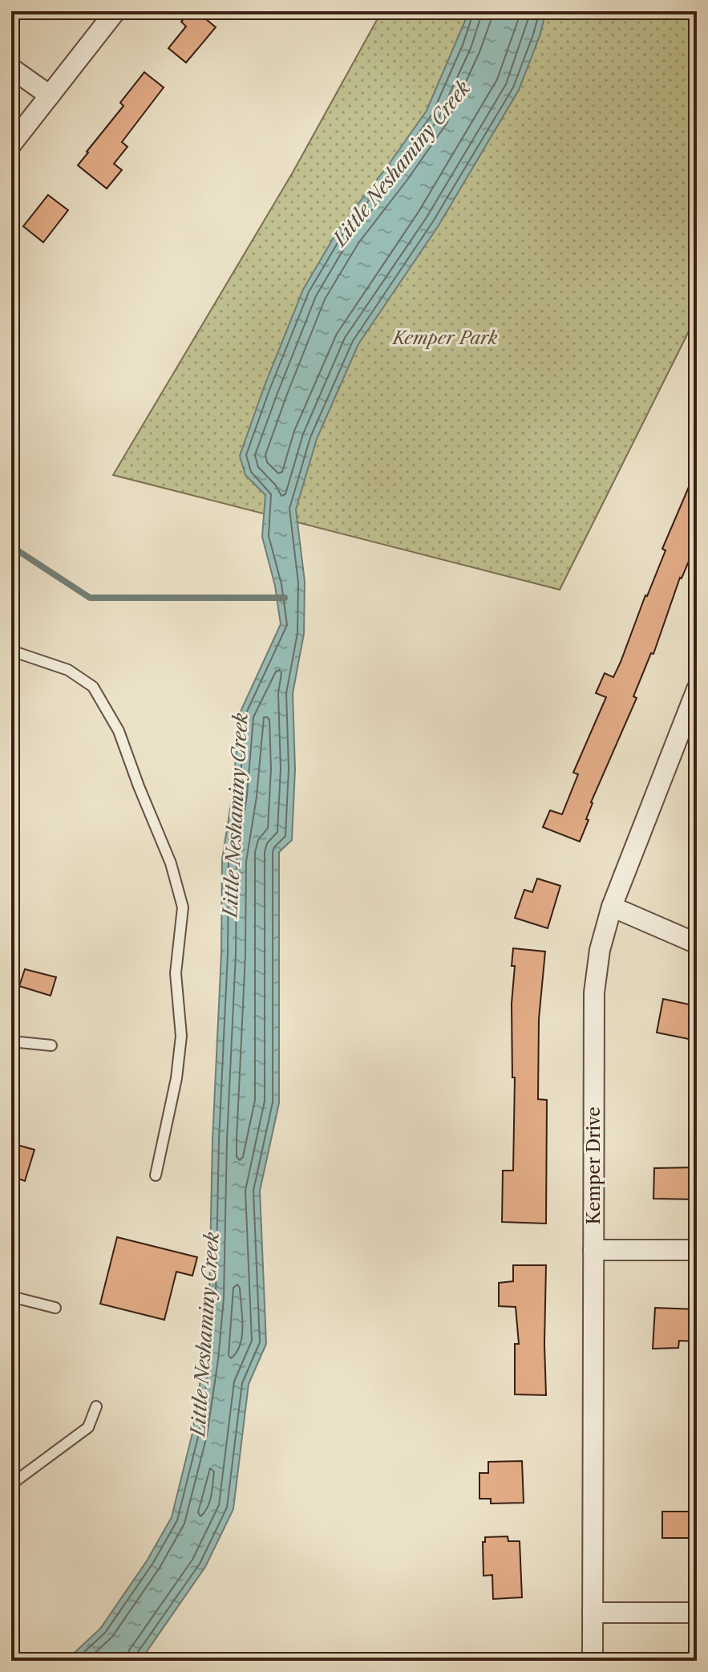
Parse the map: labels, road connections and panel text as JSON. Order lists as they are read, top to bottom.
{
  "streets": {
    "street": ["Kemper Drive"]
  },
  "water": ["Little Neshaminy Creek"],
  "parks": ["Kemper Park"]
}
